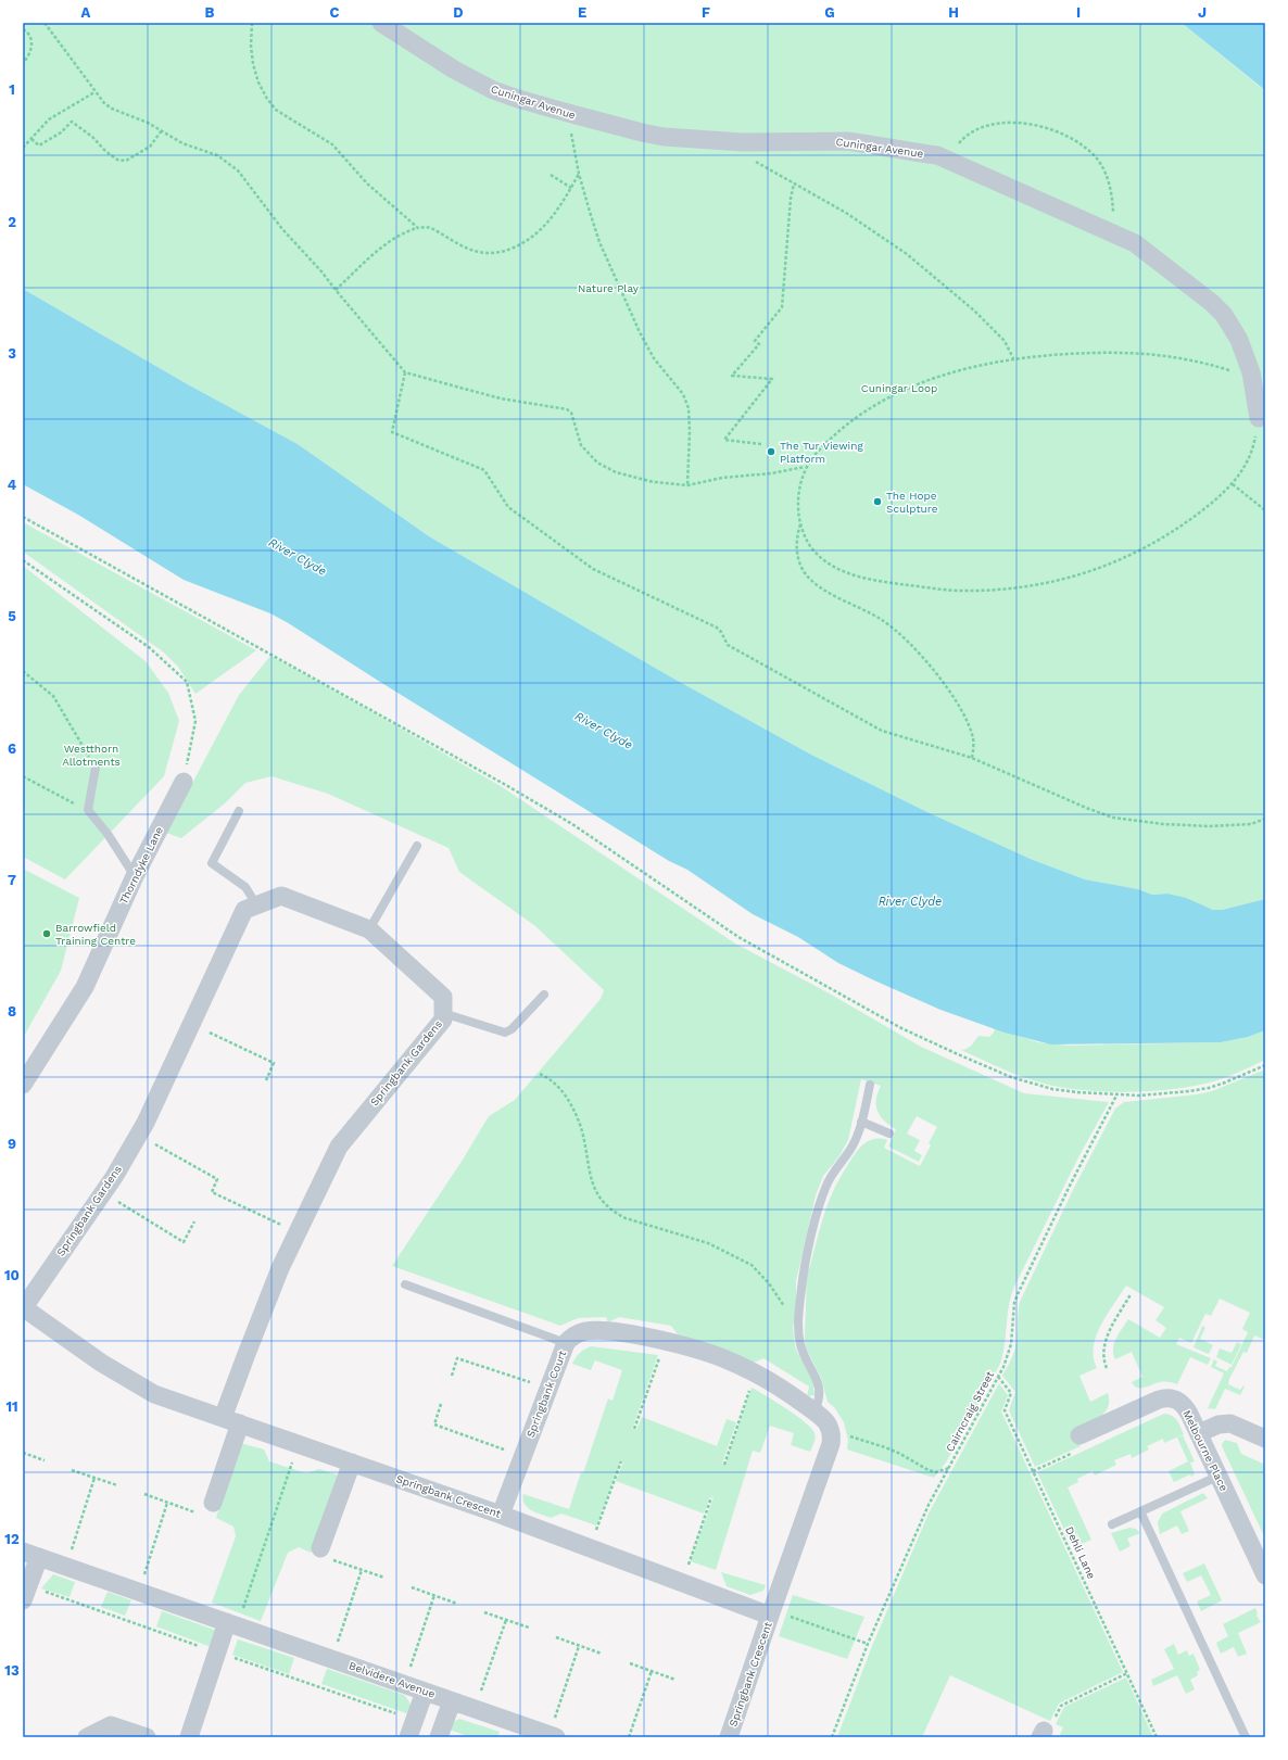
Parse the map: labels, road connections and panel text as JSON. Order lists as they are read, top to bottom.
{
  "streets": {
    "street": [
      "Cuningar Avenue",
      "Thorndyke Lane",
      "Springbank Gardens",
      "Springbank Court",
      "Melbourne Place",
      "Springbank Crescent",
      "Belvidere Avenue"
    ],
    "path": ["Cairncraig Street", "Dehli Lane"]
  },
  "crossings": [
    ["Springbank Gardens", "Springbank Crescent"],
    ["Springbank Court", "Springbank Crescent"],
    ["Cairncraig Street", "Dehli Lane"]
  ],
  "water": ["River Clyde"],
  "parks": ["Nature Play", "Cuningar Loop", "Westthorn Allotments"],
  "places": ["The Tur Viewing Platform", "The Hope Sculpture", "Barrowfield Training Centre"],
  "grid": {
    "columns": [
      "A",
      "B",
      "C",
      "D",
      "E",
      "F",
      "G",
      "H",
      "I",
      "J"
    ],
    "rows": [
      "1",
      "2",
      "3",
      "4",
      "5",
      "6",
      "7",
      "8",
      "9",
      "10",
      "11",
      "12",
      "13"
    ]
  }
}
